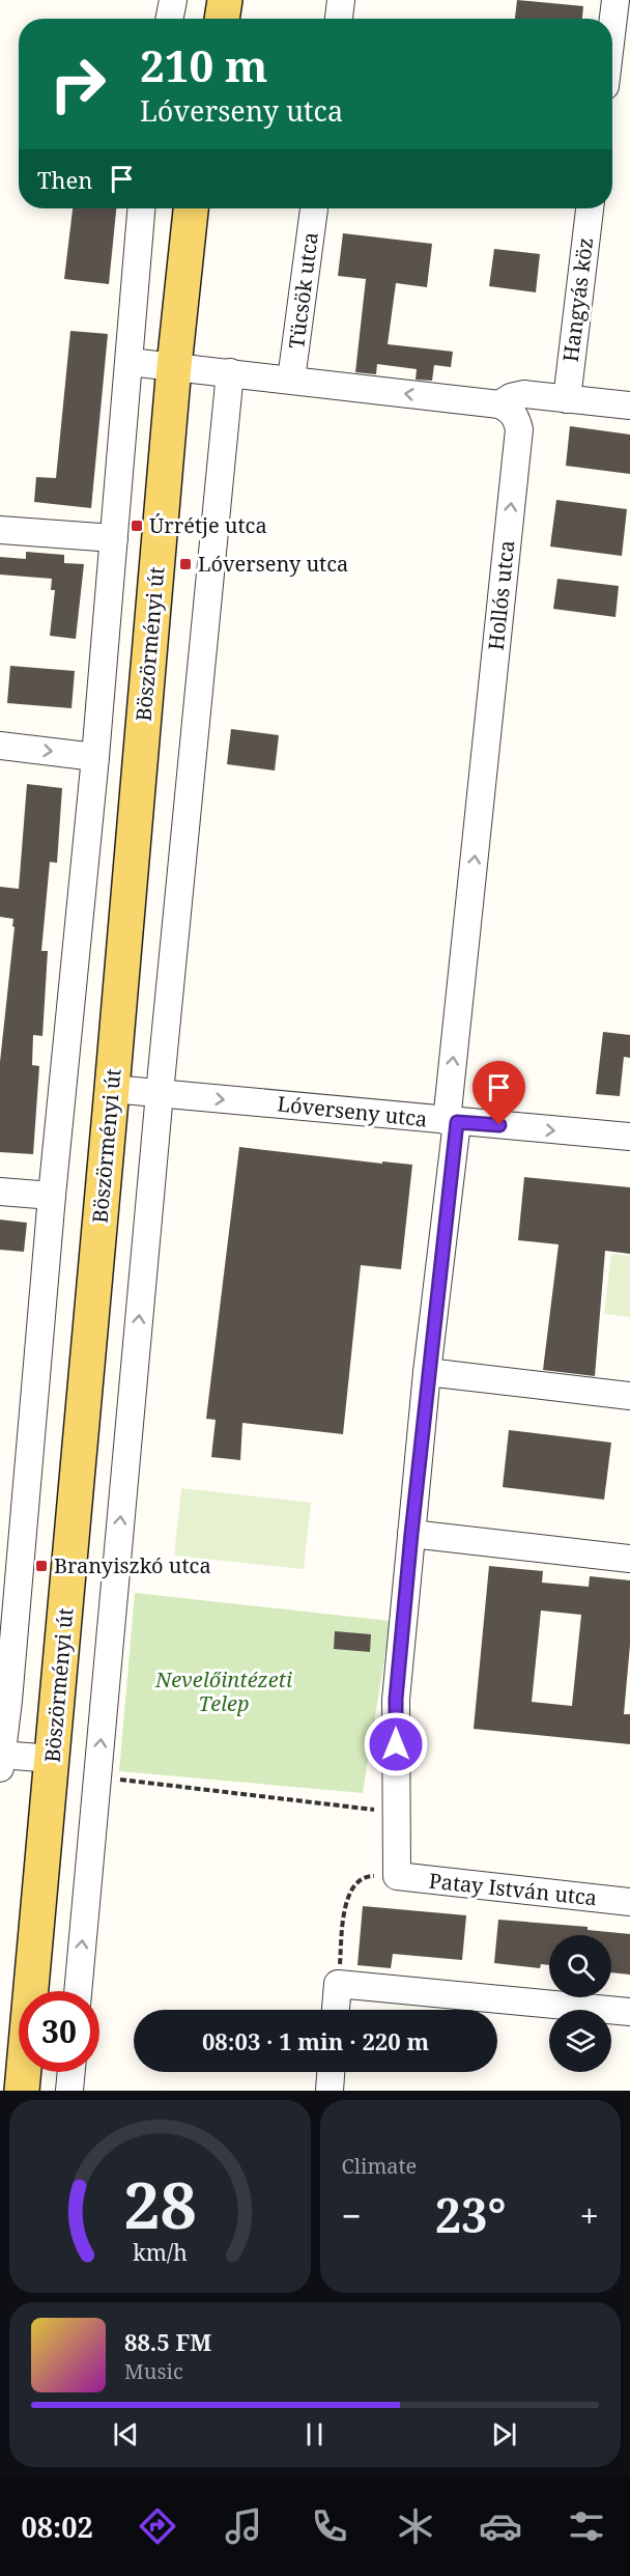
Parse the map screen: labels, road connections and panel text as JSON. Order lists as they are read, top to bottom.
{
  "streets": {
    "main road": ["Böszörményi út"],
    "street": [
      "Tücsök utca",
      "Hangyás köz",
      "Hollós utca",
      "Lóverseny utca",
      "Patay István utca"
    ]
  },
  "crossings": [
    ["Hollós utca", "Lóverseny utca"],
    ["Hollós utca", "Patay István utca"],
    ["Böszörményi út", "Lóverseny utca"]
  ],
  "one_way": ["Hollós utca", "Lóverseny utca"],
  "parks": ["Nevelőintézeti Telep"],
  "places": {
    "transit": ["Úrrétje utca", "Lóverseny utca", "Branyiszkó utca"]
  },
  "page": {
    "turn": ["210 m", "Lóverseny utca"],
    "then": "Then",
    "limit": "30",
    "trip": "08:03 · 1 min · 220 m",
    "tile": "Climate",
    "heat": ["−", "23°", "+"],
    "song": ["88.5 FM", "Music"],
    "tabs": "08:02",
    "gauge": ["28", "km/h"]
  }
}
